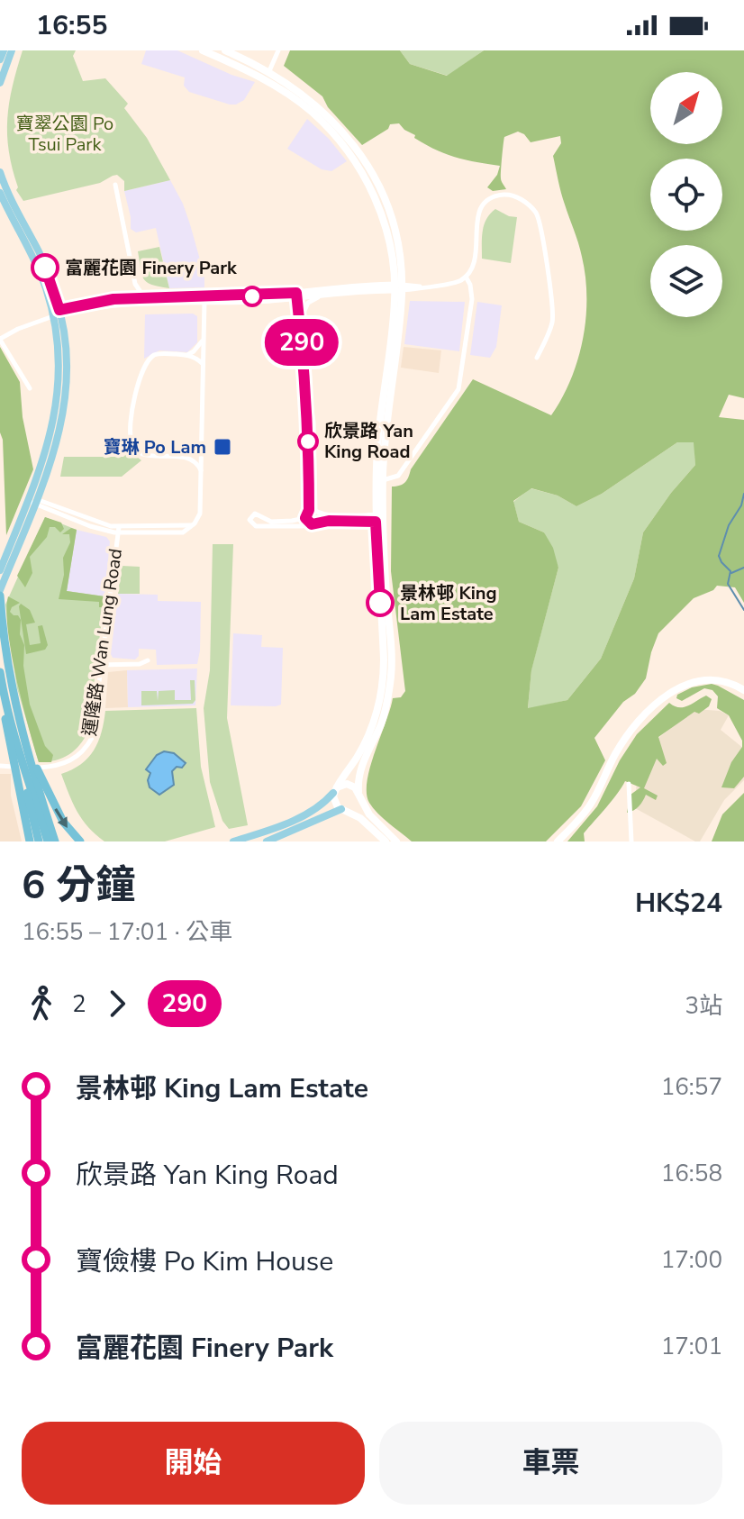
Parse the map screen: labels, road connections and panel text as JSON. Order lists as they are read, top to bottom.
{
  "streets": {
    "street": ["運隆路 Wan Lung Road"]
  },
  "parks": ["寶翠公園 Po Tsui Park"],
  "places": {
    "other": ["富麗花園 Finery Park", "欣景路 Yan King Road", "景林邨 King Lam Estate"],
    "transit": ["寶琳 Po Lam"]
  },
  "lines": ["bus line 290"],
  "north": "top right",
  "page": {
    "status": "16:55",
    "on_map": "290",
    "heading": ["6 分鐘", "16:55 – 17:01 · 公車", "HK$24"],
    "legs": ["2", "290", "3站"],
    "list": [
      {
        "name": "景林邨 King Lam Estate",
        "value": "16:57"
      },
      {
        "name": "欣景路 Yan King Road",
        "value": "16:58"
      },
      {
        "name": "寶儉樓 Po Kim House",
        "value": "17:00"
      },
      {
        "name": "富麗花園 Finery Park",
        "value": "17:01"
      }
    ],
    "buttons": ["開始", "車票"]
  }
}
